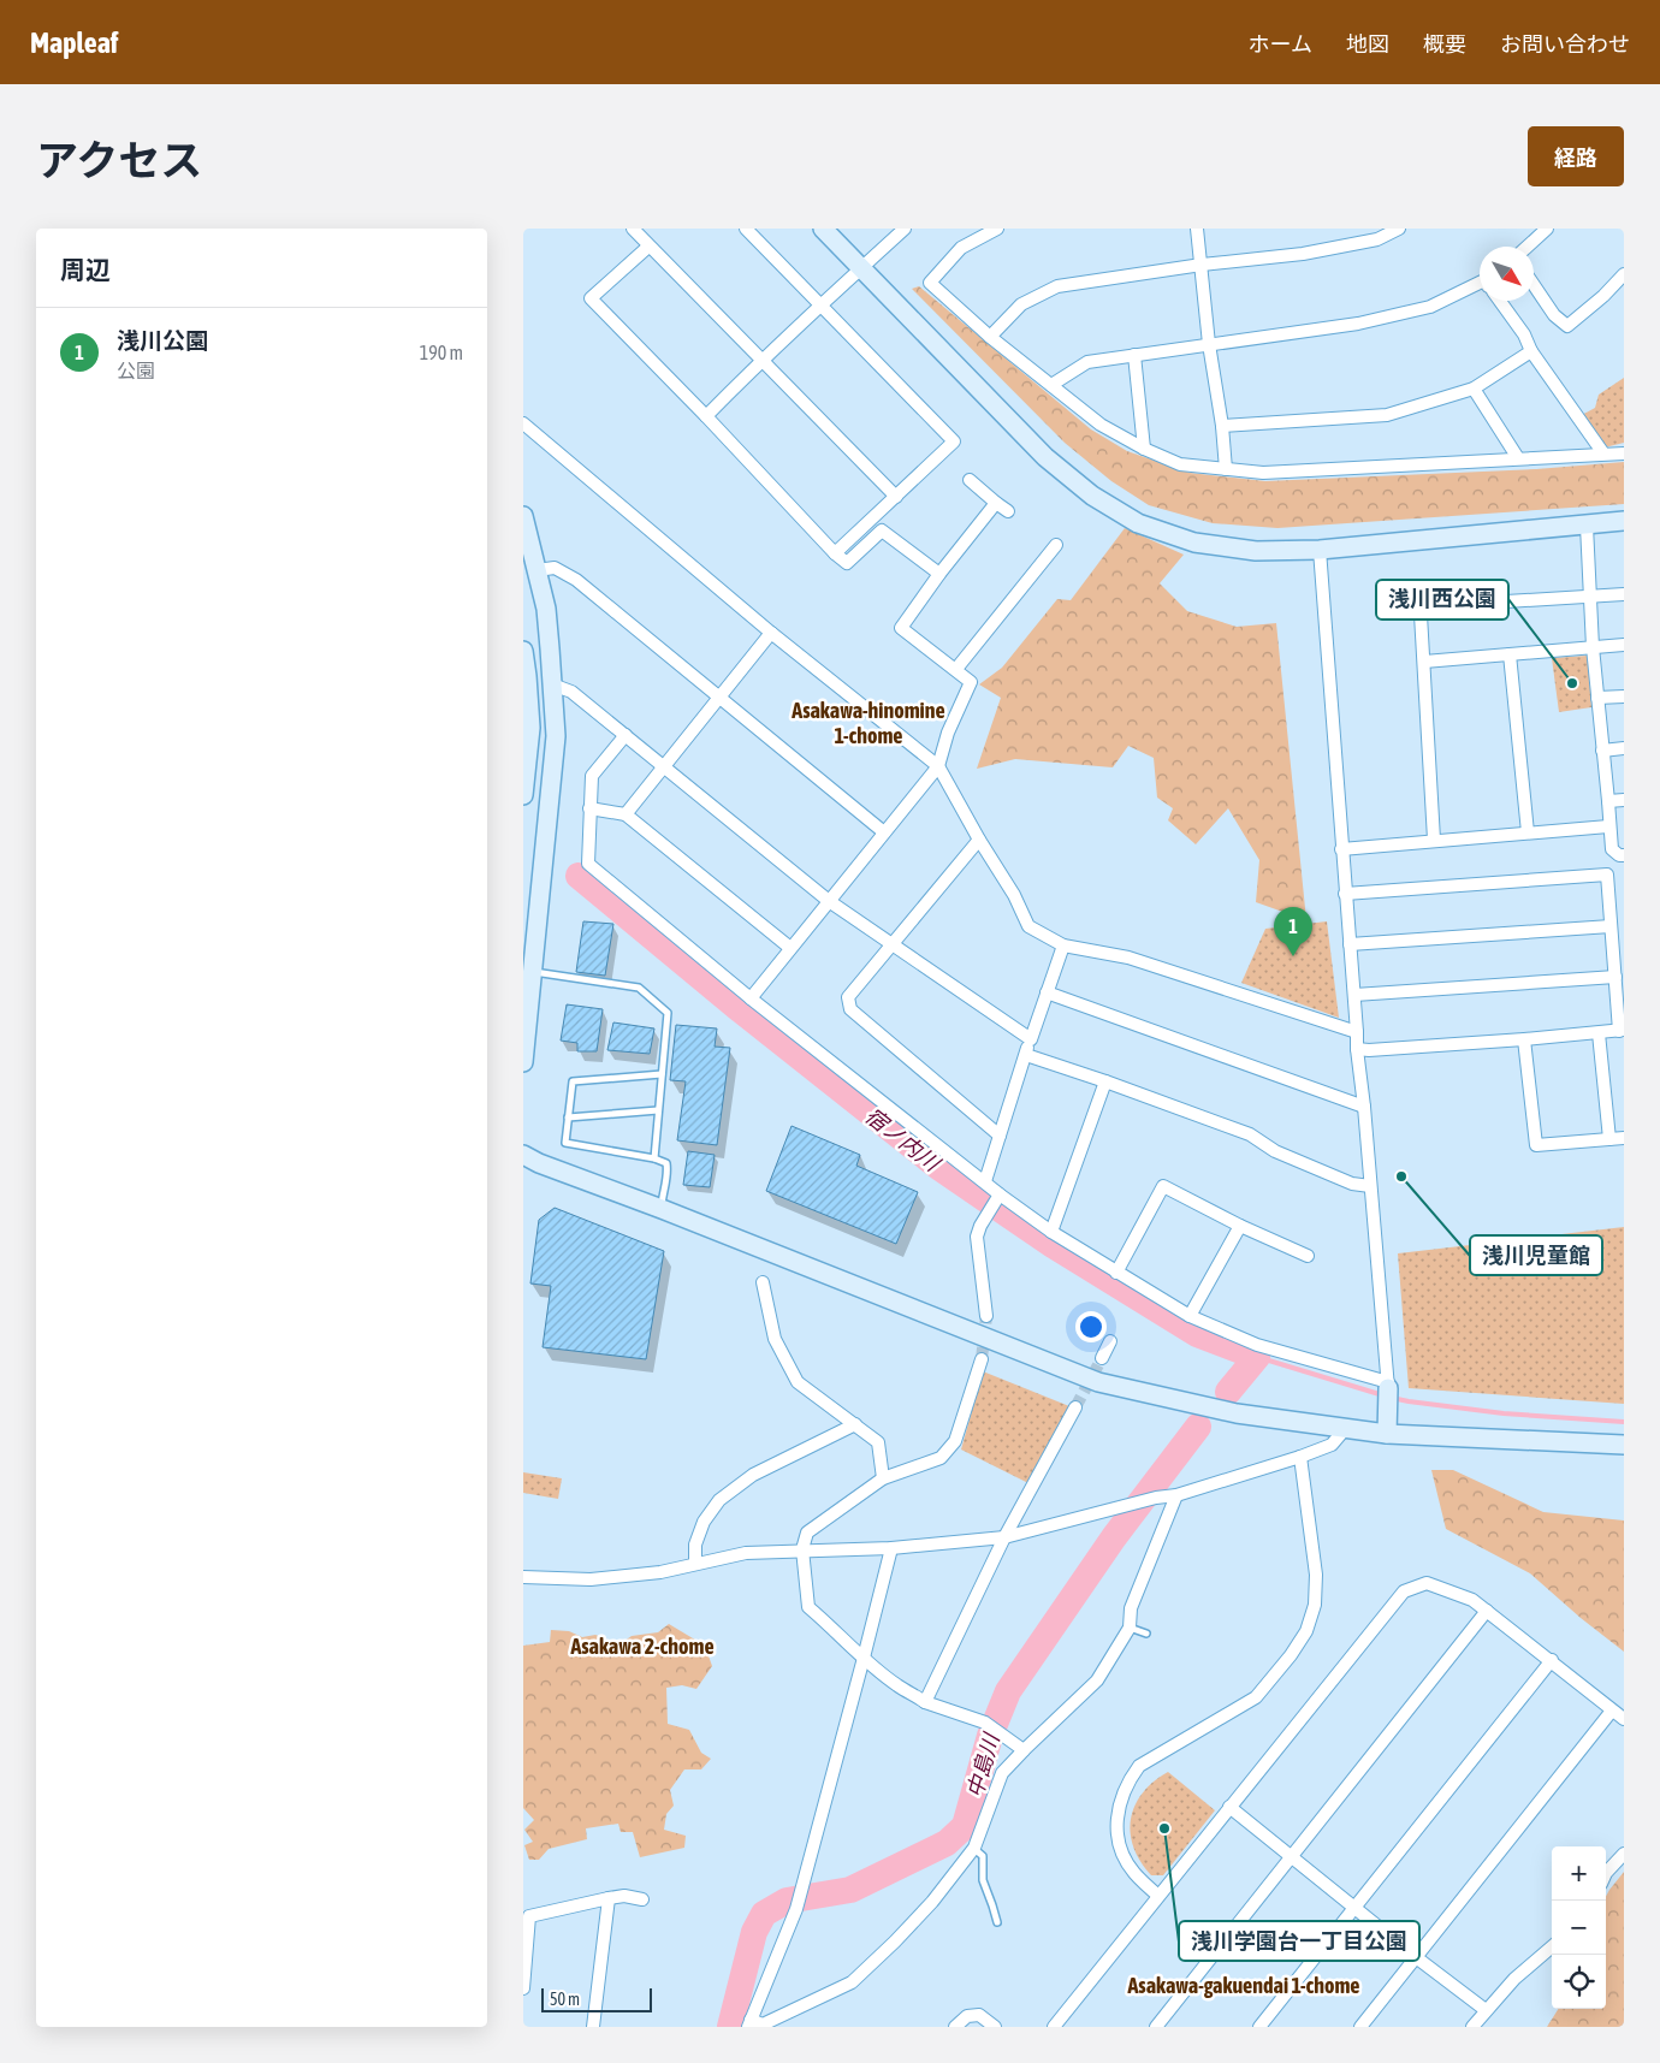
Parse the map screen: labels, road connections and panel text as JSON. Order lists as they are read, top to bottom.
{
  "districts": ["Asakawa-hinomine 1-chome", "Asakawa 2-chome", "Asakawa-gakuendai 1-chome"],
  "water": ["宿ノ内川", "中島川"],
  "places": ["浅川西公園", "浅川児童館", "浅川学園台一丁目公園"],
  "scale_bar": "50 m",
  "north": "bottom right",
  "page": {
    "header": "Mapleaf",
    "nav": [
      "ホーム",
      "地図",
      "概要",
      "お問い合わせ"
    ],
    "title": "アクセス",
    "buttons": "経路",
    "heading": "周辺",
    "list": [
      {
        "mark": "1",
        "name": "浅川公園",
        "note": "公園",
        "value": "190 m"
      }
    ],
    "pins": "1",
    "map_buttons": ["+", "−"],
    "scale": "50 m"
  }
}
